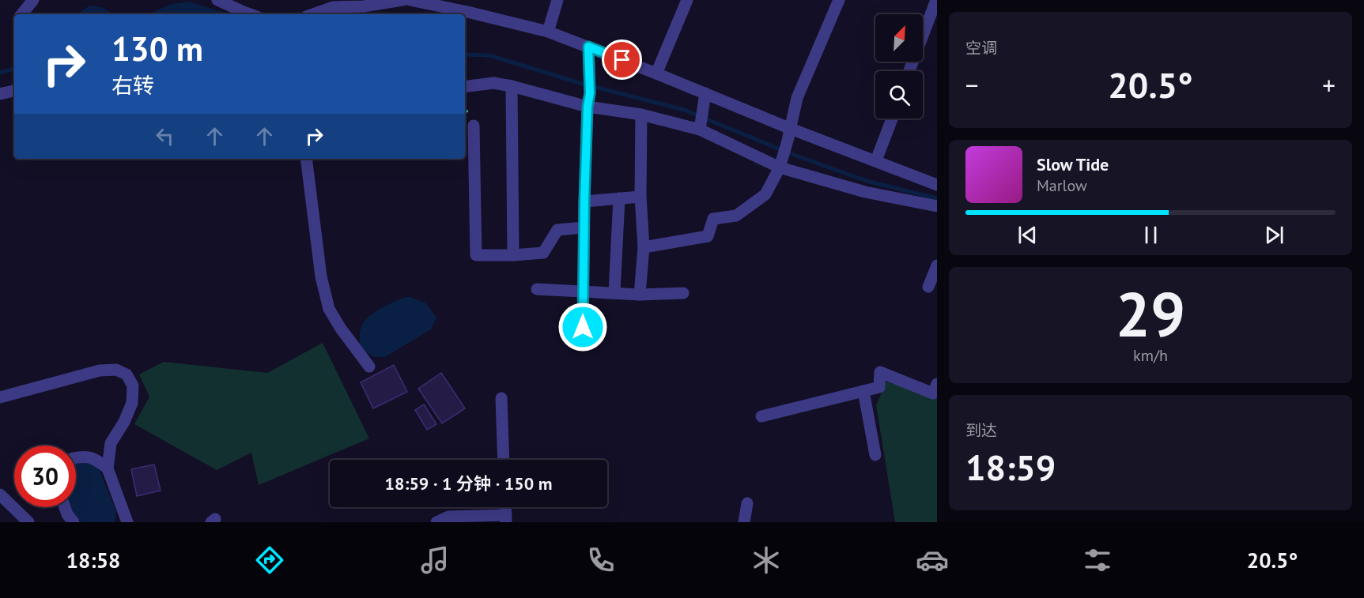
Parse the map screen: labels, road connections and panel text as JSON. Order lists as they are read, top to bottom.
{
  "north": "top right",
  "page": {
    "tile": [
      "空调",
      ["29", "km/h"],
      ["到达", "18:59"]
    ],
    "turn": ["130 m", "右转"],
    "heat": ["−", "20.5°", "+"],
    "song": ["Slow Tide", "Marlow"],
    "limit": "30",
    "trip": "18:59 · 1 分钟 · 150 m",
    "tabs": ["18:58", "20.5°"]
  }
}
